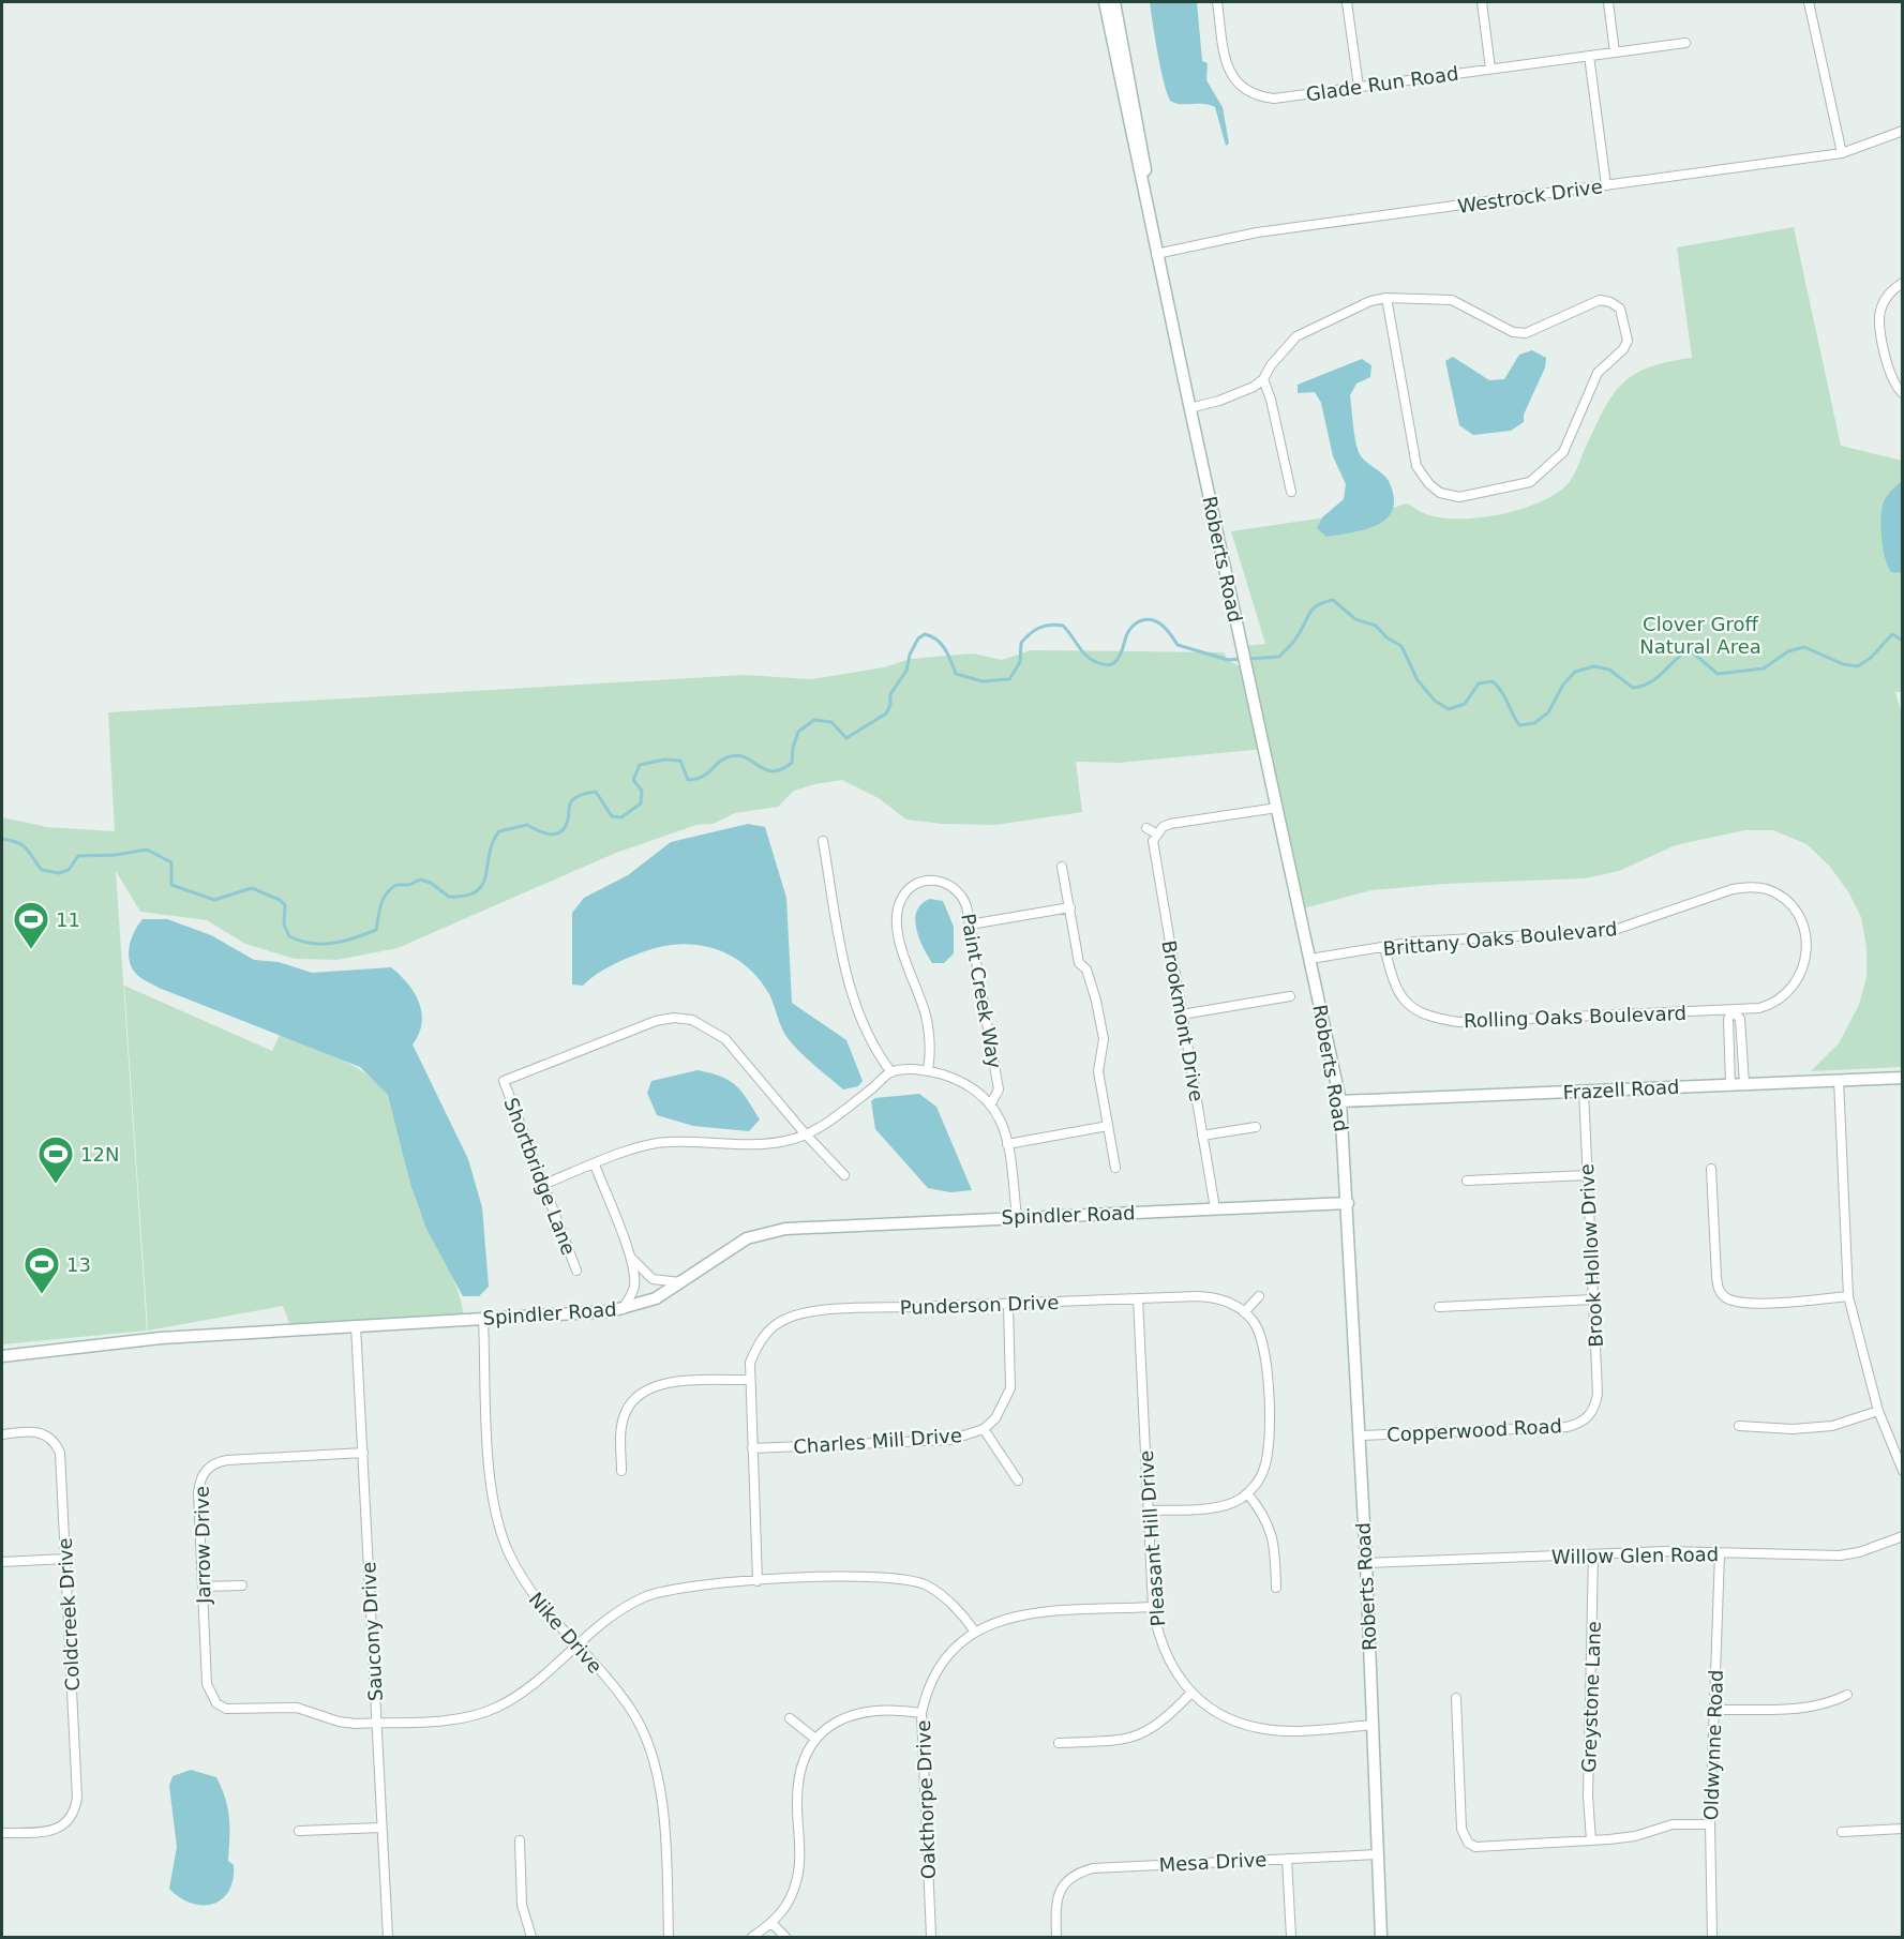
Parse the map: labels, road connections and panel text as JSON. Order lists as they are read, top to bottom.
{
  "streets": {
    "main road": ["Roberts Road", "Frazell Road", "Spindler Road"],
    "street": [
      "Glade Run Road",
      "Westrock Drive",
      "Brittany Oaks Boulevard",
      "Paint Creek Way",
      "Rolling Oaks Boulevard",
      "Brookmont Drive",
      "Shortbridge Lane",
      "Brook Hollow Drive",
      "Punderson Drive",
      "Copperwood Road",
      "Charles Mill Drive",
      "Pleasant Hill Drive",
      "Jarrow Drive",
      "Willow Glen Road",
      "Coldcreek Drive",
      "Saucony Drive",
      "Nike Drive",
      "Greystone Lane",
      "Oldwynne Road",
      "Oakthorpe Drive",
      "Mesa Drive"
    ]
  },
  "crossings": [
    ["Westrock Drive", "Roberts Road"],
    ["Roberts Road", "Brittany Oaks Boulevard"],
    ["Roberts Road", "Frazell Road"],
    ["Roberts Road", "Spindler Road"],
    ["Roberts Road", "Copperwood Road"],
    ["Roberts Road", "Pleasant Hill Drive"],
    ["Roberts Road", "Willow Glen Road"],
    ["Roberts Road", "Mesa Drive"],
    ["Brittany Oaks Boulevard", "Rolling Oaks Boulevard"],
    ["Brookmont Drive", "Spindler Road"],
    ["Frazell Road", "Brook Hollow Drive"],
    ["Spindler Road", "Saucony Drive"],
    ["Spindler Road", "Nike Drive"],
    ["Brook Hollow Drive", "Copperwood Road"],
    ["Punderson Drive", "Charles Mill Drive"],
    ["Punderson Drive", "Pleasant Hill Drive"],
    ["Pleasant Hill Drive", "Oakthorpe Drive"],
    ["Jarrow Drive", "Saucony Drive"],
    ["Willow Glen Road", "Greystone Lane"],
    ["Willow Glen Road", "Oldwynne Road"]
  ],
  "parks": ["Clover Groff Natural Area"],
  "places": {
    "sports": ["11", "12N", "13"]
  }
}
